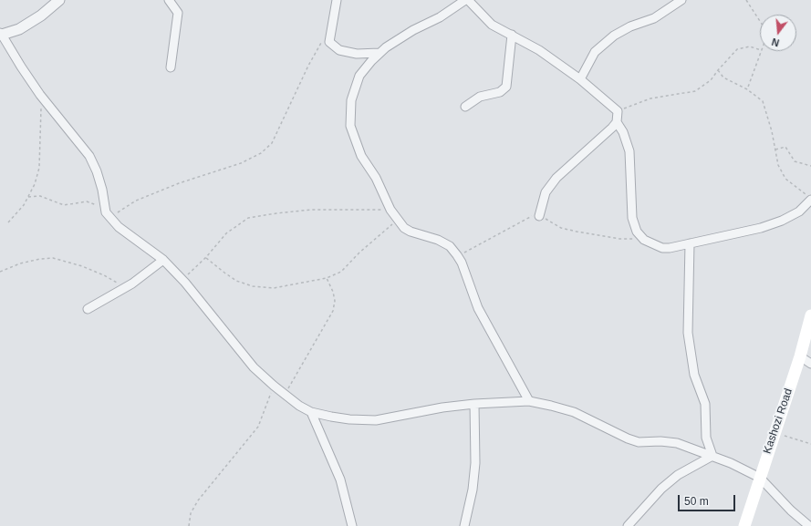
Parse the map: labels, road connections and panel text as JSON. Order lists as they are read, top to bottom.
{
  "streets": {
    "main road": ["Kashozi Road"]
  },
  "scale_bar": "50 m",
  "north": "bottom"
}
